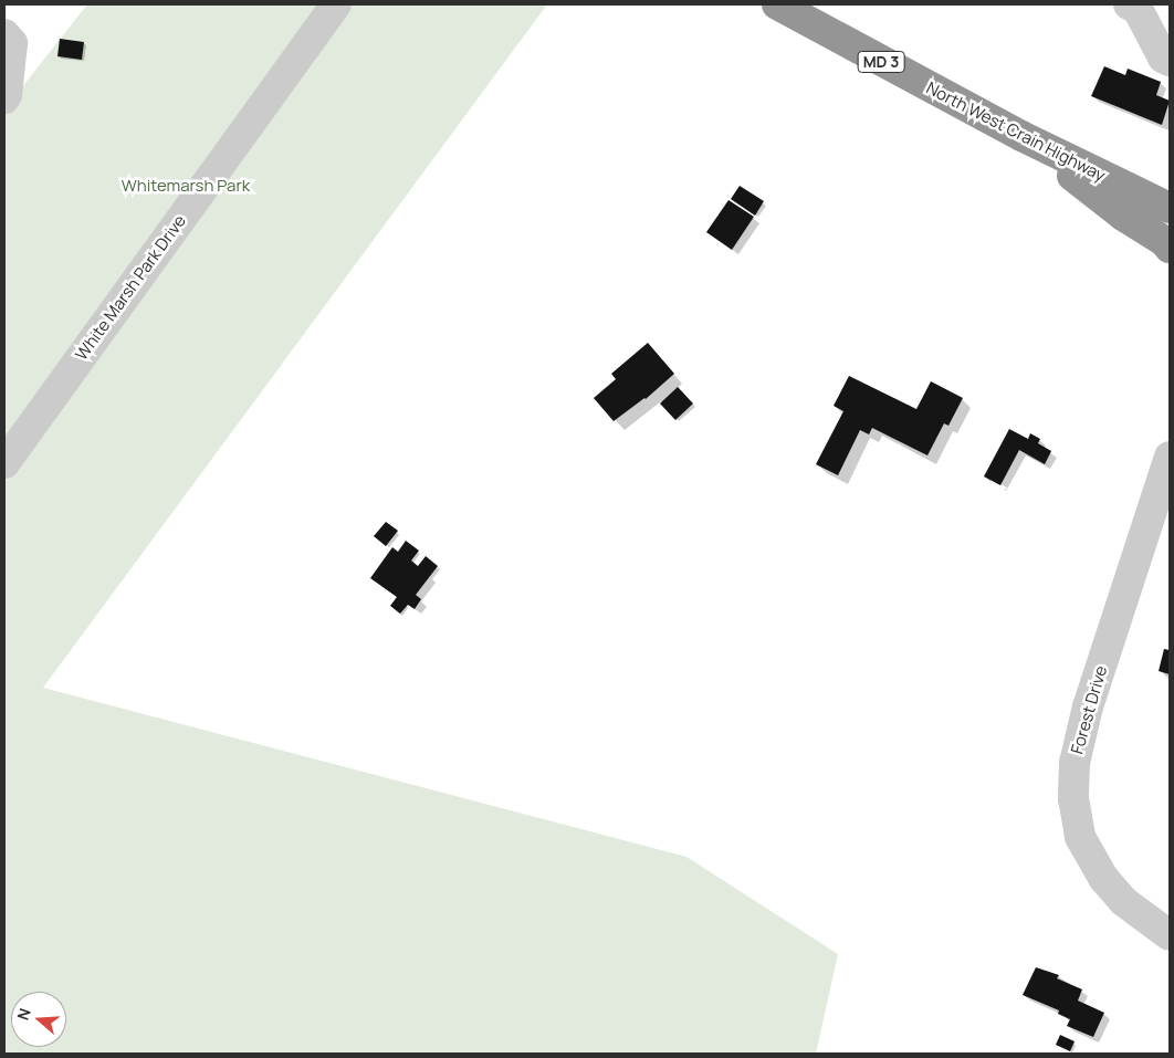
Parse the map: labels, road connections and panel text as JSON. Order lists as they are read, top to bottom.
{
  "streets": {
    "highway": ["MD 3", "North West Crain Highway"],
    "street": ["White Marsh Park Drive", "Forest Drive"]
  },
  "parks": ["Whitemarsh Park"],
  "north": "left"
}
